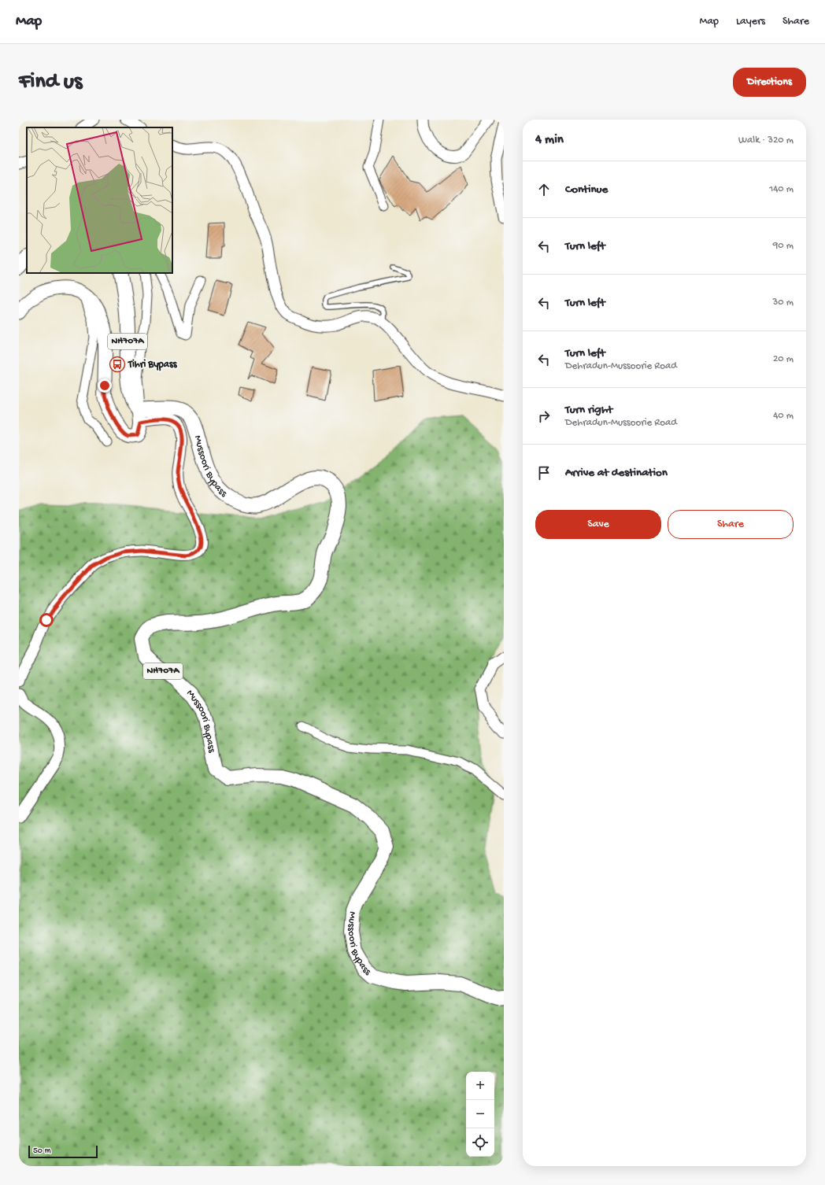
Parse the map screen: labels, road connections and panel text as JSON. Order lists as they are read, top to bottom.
{
  "streets": {
    "highway": ["NH707A", "Mussoori Bypass"]
  },
  "crossings": [
    ["NH707A", "Mussoori Bypass"]
  ],
  "places": {
    "bus stop": ["Tihri Bypass"]
  },
  "scale_bar": "50 m",
  "page": {
    "header": "Map",
    "nav": ["Map", "Layers", "Share"],
    "buttons": [
      "Directions",
      ["Save", "Share"]
    ],
    "title": "Find us",
    "heading": ["4 min", "Walk · 320 m"],
    "list": [
      ["Continue", "140 m"],
      ["Turn left", "90 m"],
      ["Turn left", "30 m"],
      ["Turn left", "Dehradun-Mussoorie Road", "20 m"],
      ["Turn right", "Dehradun-Mussoorie Road", "40 m"],
      "Arrive at destination"
    ],
    "map_buttons": ["+", "−"],
    "scale": "50 m"
  }
}
